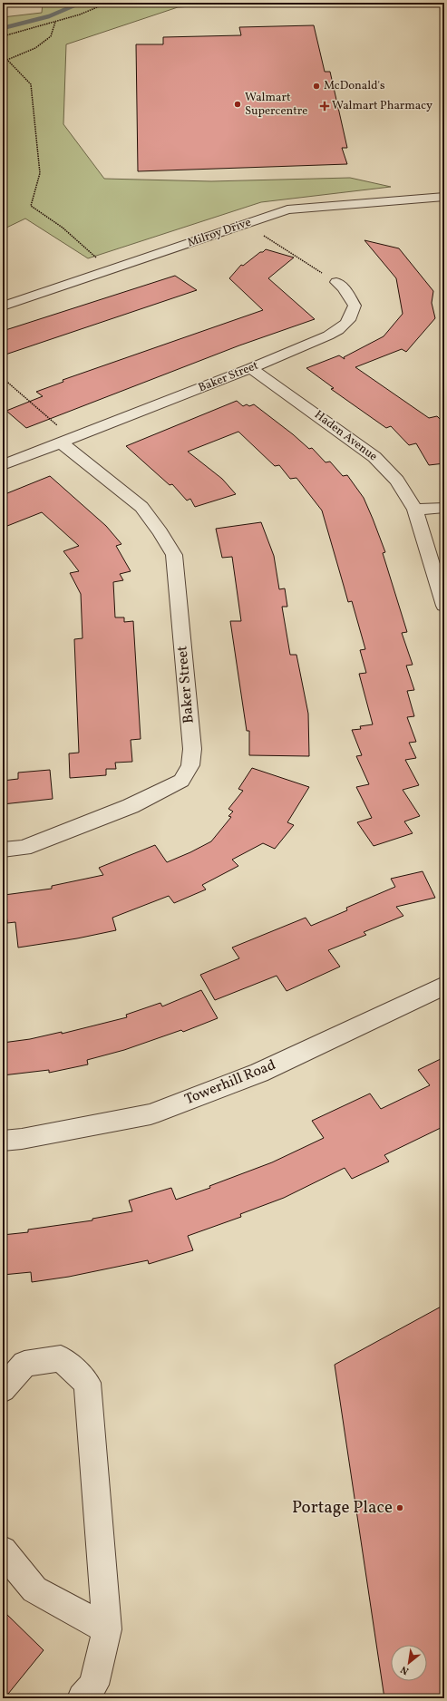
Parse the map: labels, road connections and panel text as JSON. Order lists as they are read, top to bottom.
{
  "streets": {
    "street": [
      "Milroy Drive",
      "Baker Street",
      "Haden Avenue",
      "Towerhill Road"
    ]
  },
  "crossings": [
    ["Baker Street", "Haden Avenue"]
  ],
  "places": {
    "other": ["McDonald's", "Walmart Supercentre", "Portage Place"],
    "health": ["Walmart Pharmacy"]
  },
  "north": "bottom left"
}
